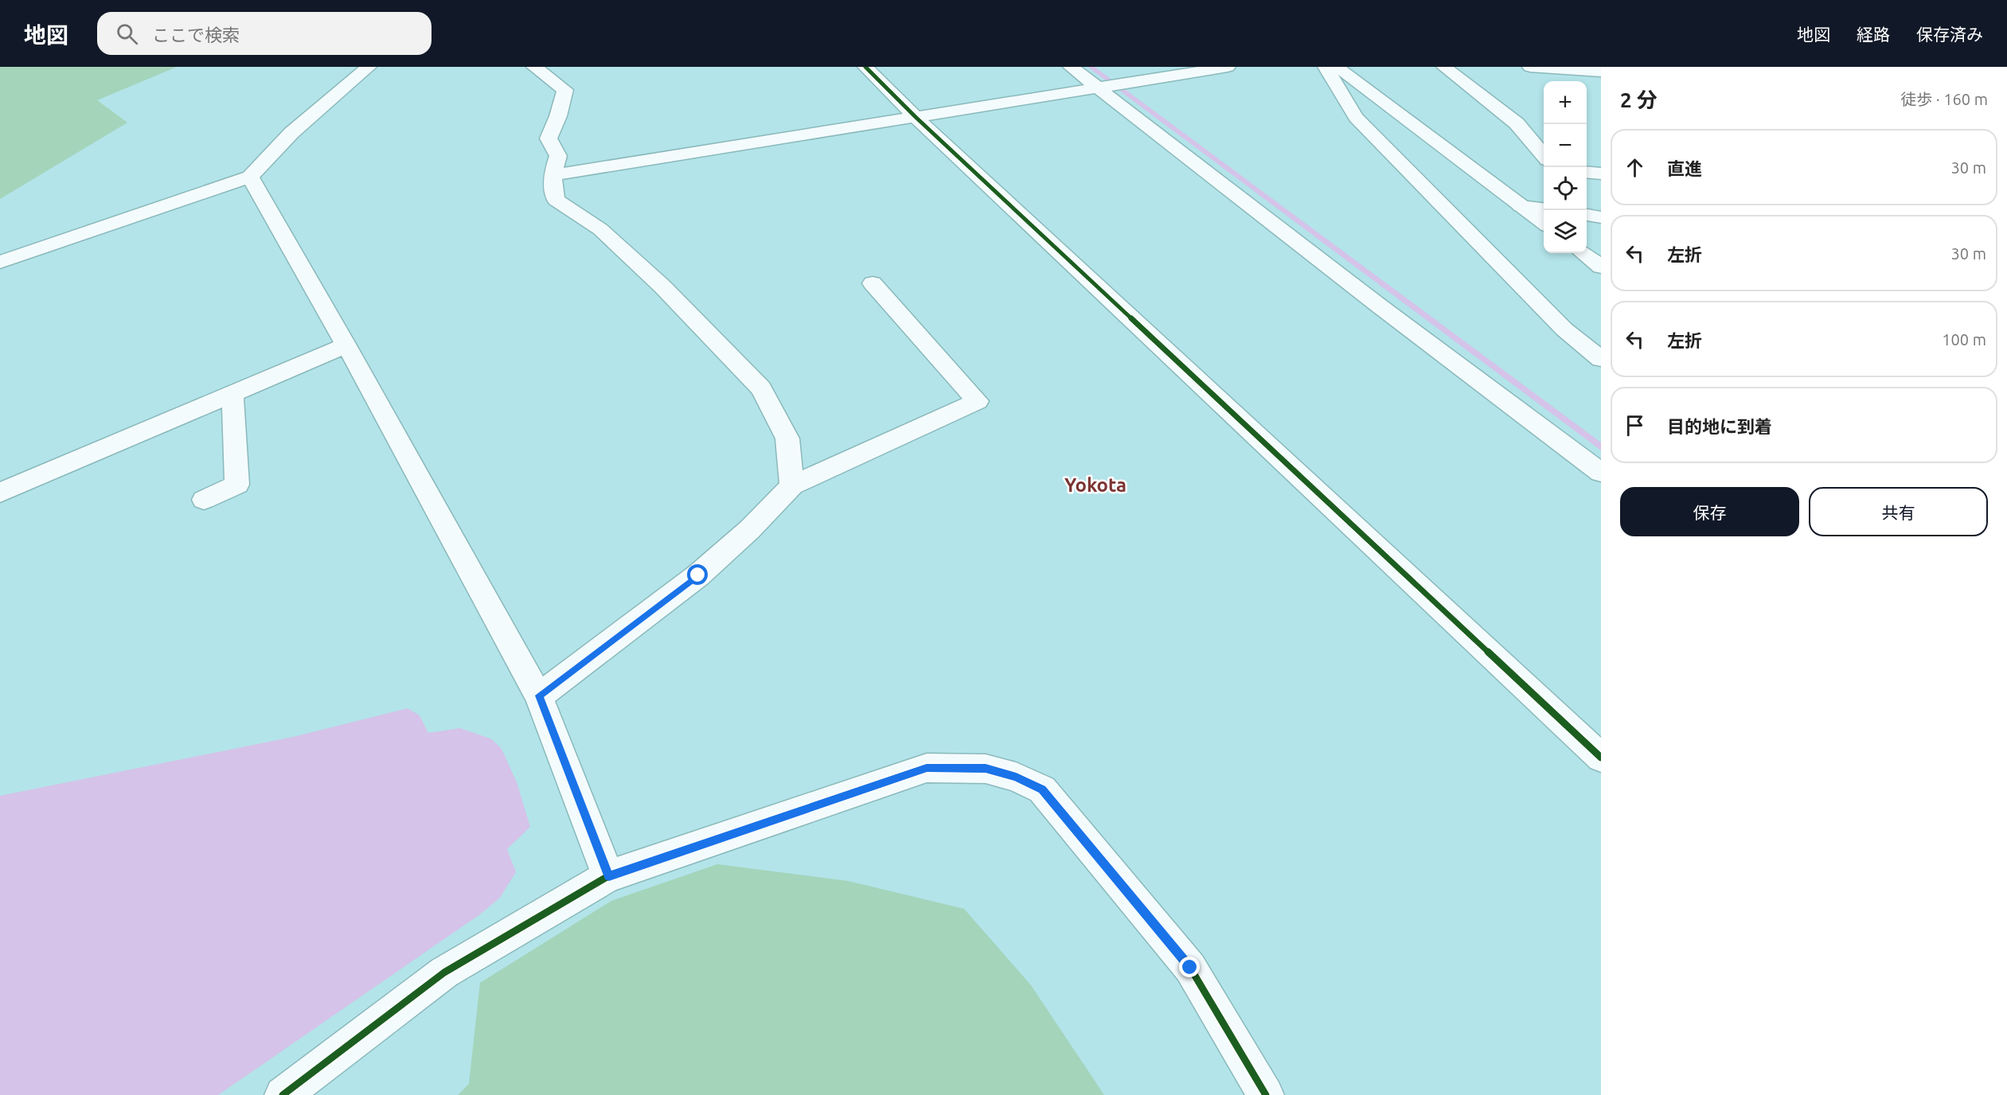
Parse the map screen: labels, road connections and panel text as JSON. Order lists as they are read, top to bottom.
{
  "districts": ["Yokota"],
  "page": {
    "header": "地図",
    "search": "ここで検索",
    "nav": ["地図", "経路", "保存済み"],
    "heading": ["2 分", "徒歩 · 160 m"],
    "map_buttons": ["+", "−"],
    "list": [
      ["直進", "30 m"],
      ["左折", "30 m"],
      ["左折", "100 m"],
      "目的地に到着"
    ],
    "buttons": ["保存", "共有"]
  }
}
